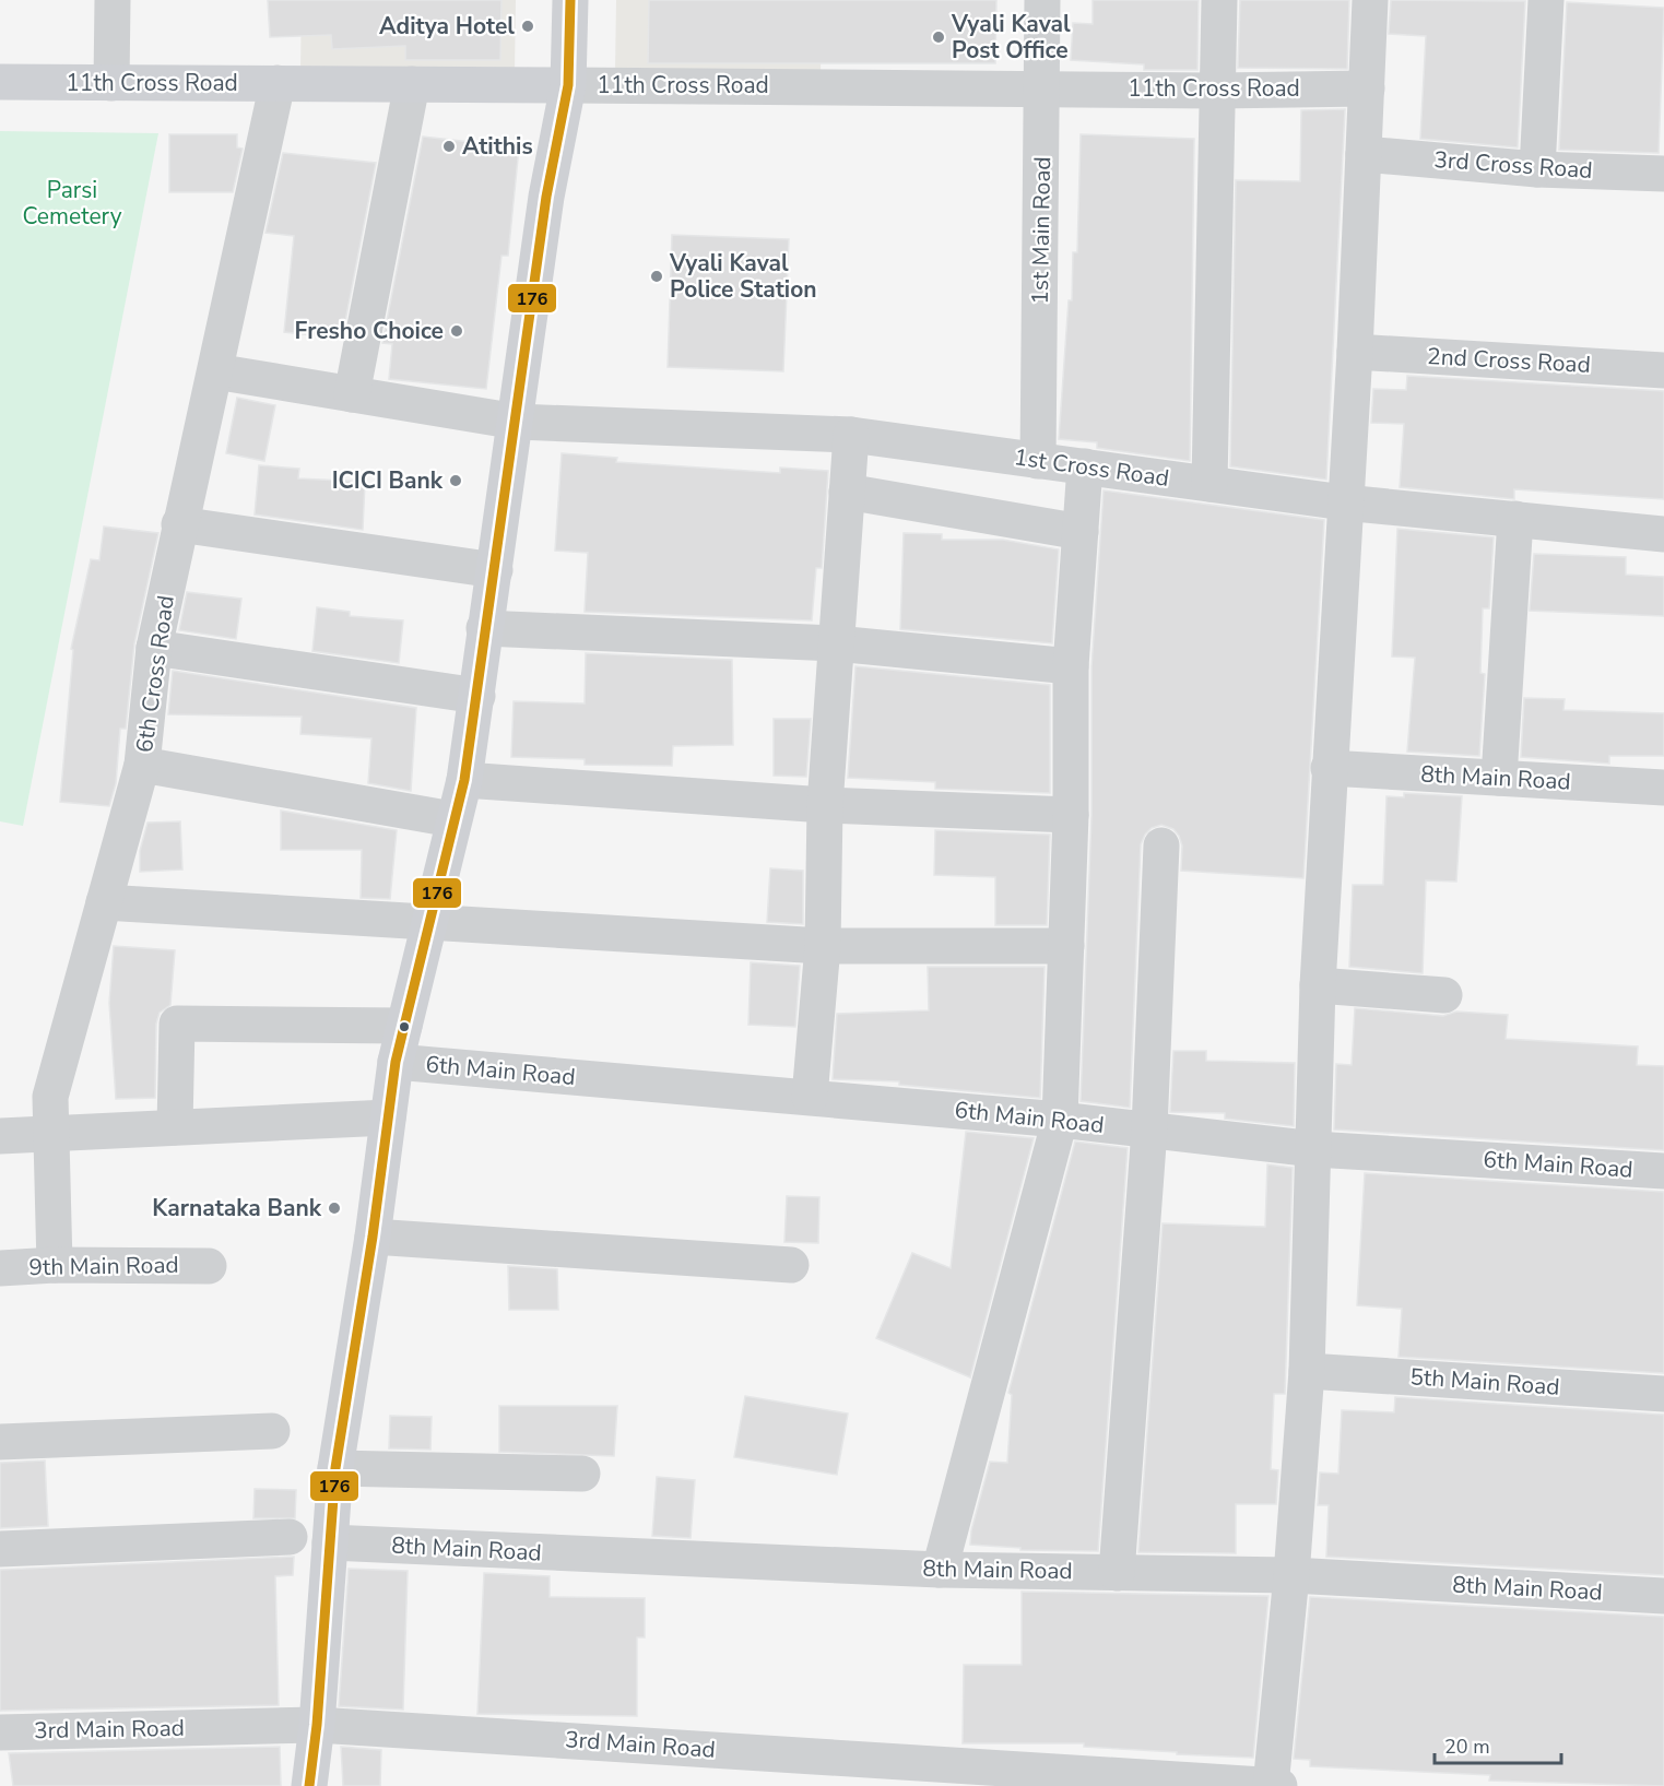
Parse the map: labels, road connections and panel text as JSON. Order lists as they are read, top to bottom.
{
  "streets": {
    "street": [
      "11th Cross Road",
      "3rd Cross Road",
      "1st Main Road",
      "2nd Cross Road",
      "1st Cross Road",
      "6th Cross Road",
      "8th Main Road",
      "6th Main Road",
      "9th Main Road",
      "5th Main Road",
      "3rd Main Road"
    ]
  },
  "crossings": [
    ["11th Cross Road", "1st Main Road"],
    ["11th Cross Road", "6th Cross Road"],
    ["1st Main Road", "1st Cross Road"],
    ["1st Cross Road", "6th Cross Road"],
    ["6th Cross Road", "9th Main Road"]
  ],
  "parks": ["Parsi Cemetery"],
  "places": [
    "Aditya Hotel",
    "Vyali Kaval Post Office",
    "Atithis",
    "Vyali Kaval Police Station",
    "Fresho Choice",
    "ICICI Bank",
    "Karnataka Bank"
  ],
  "lines": ["transit line 176"],
  "scale_bar": "20 m"
}
